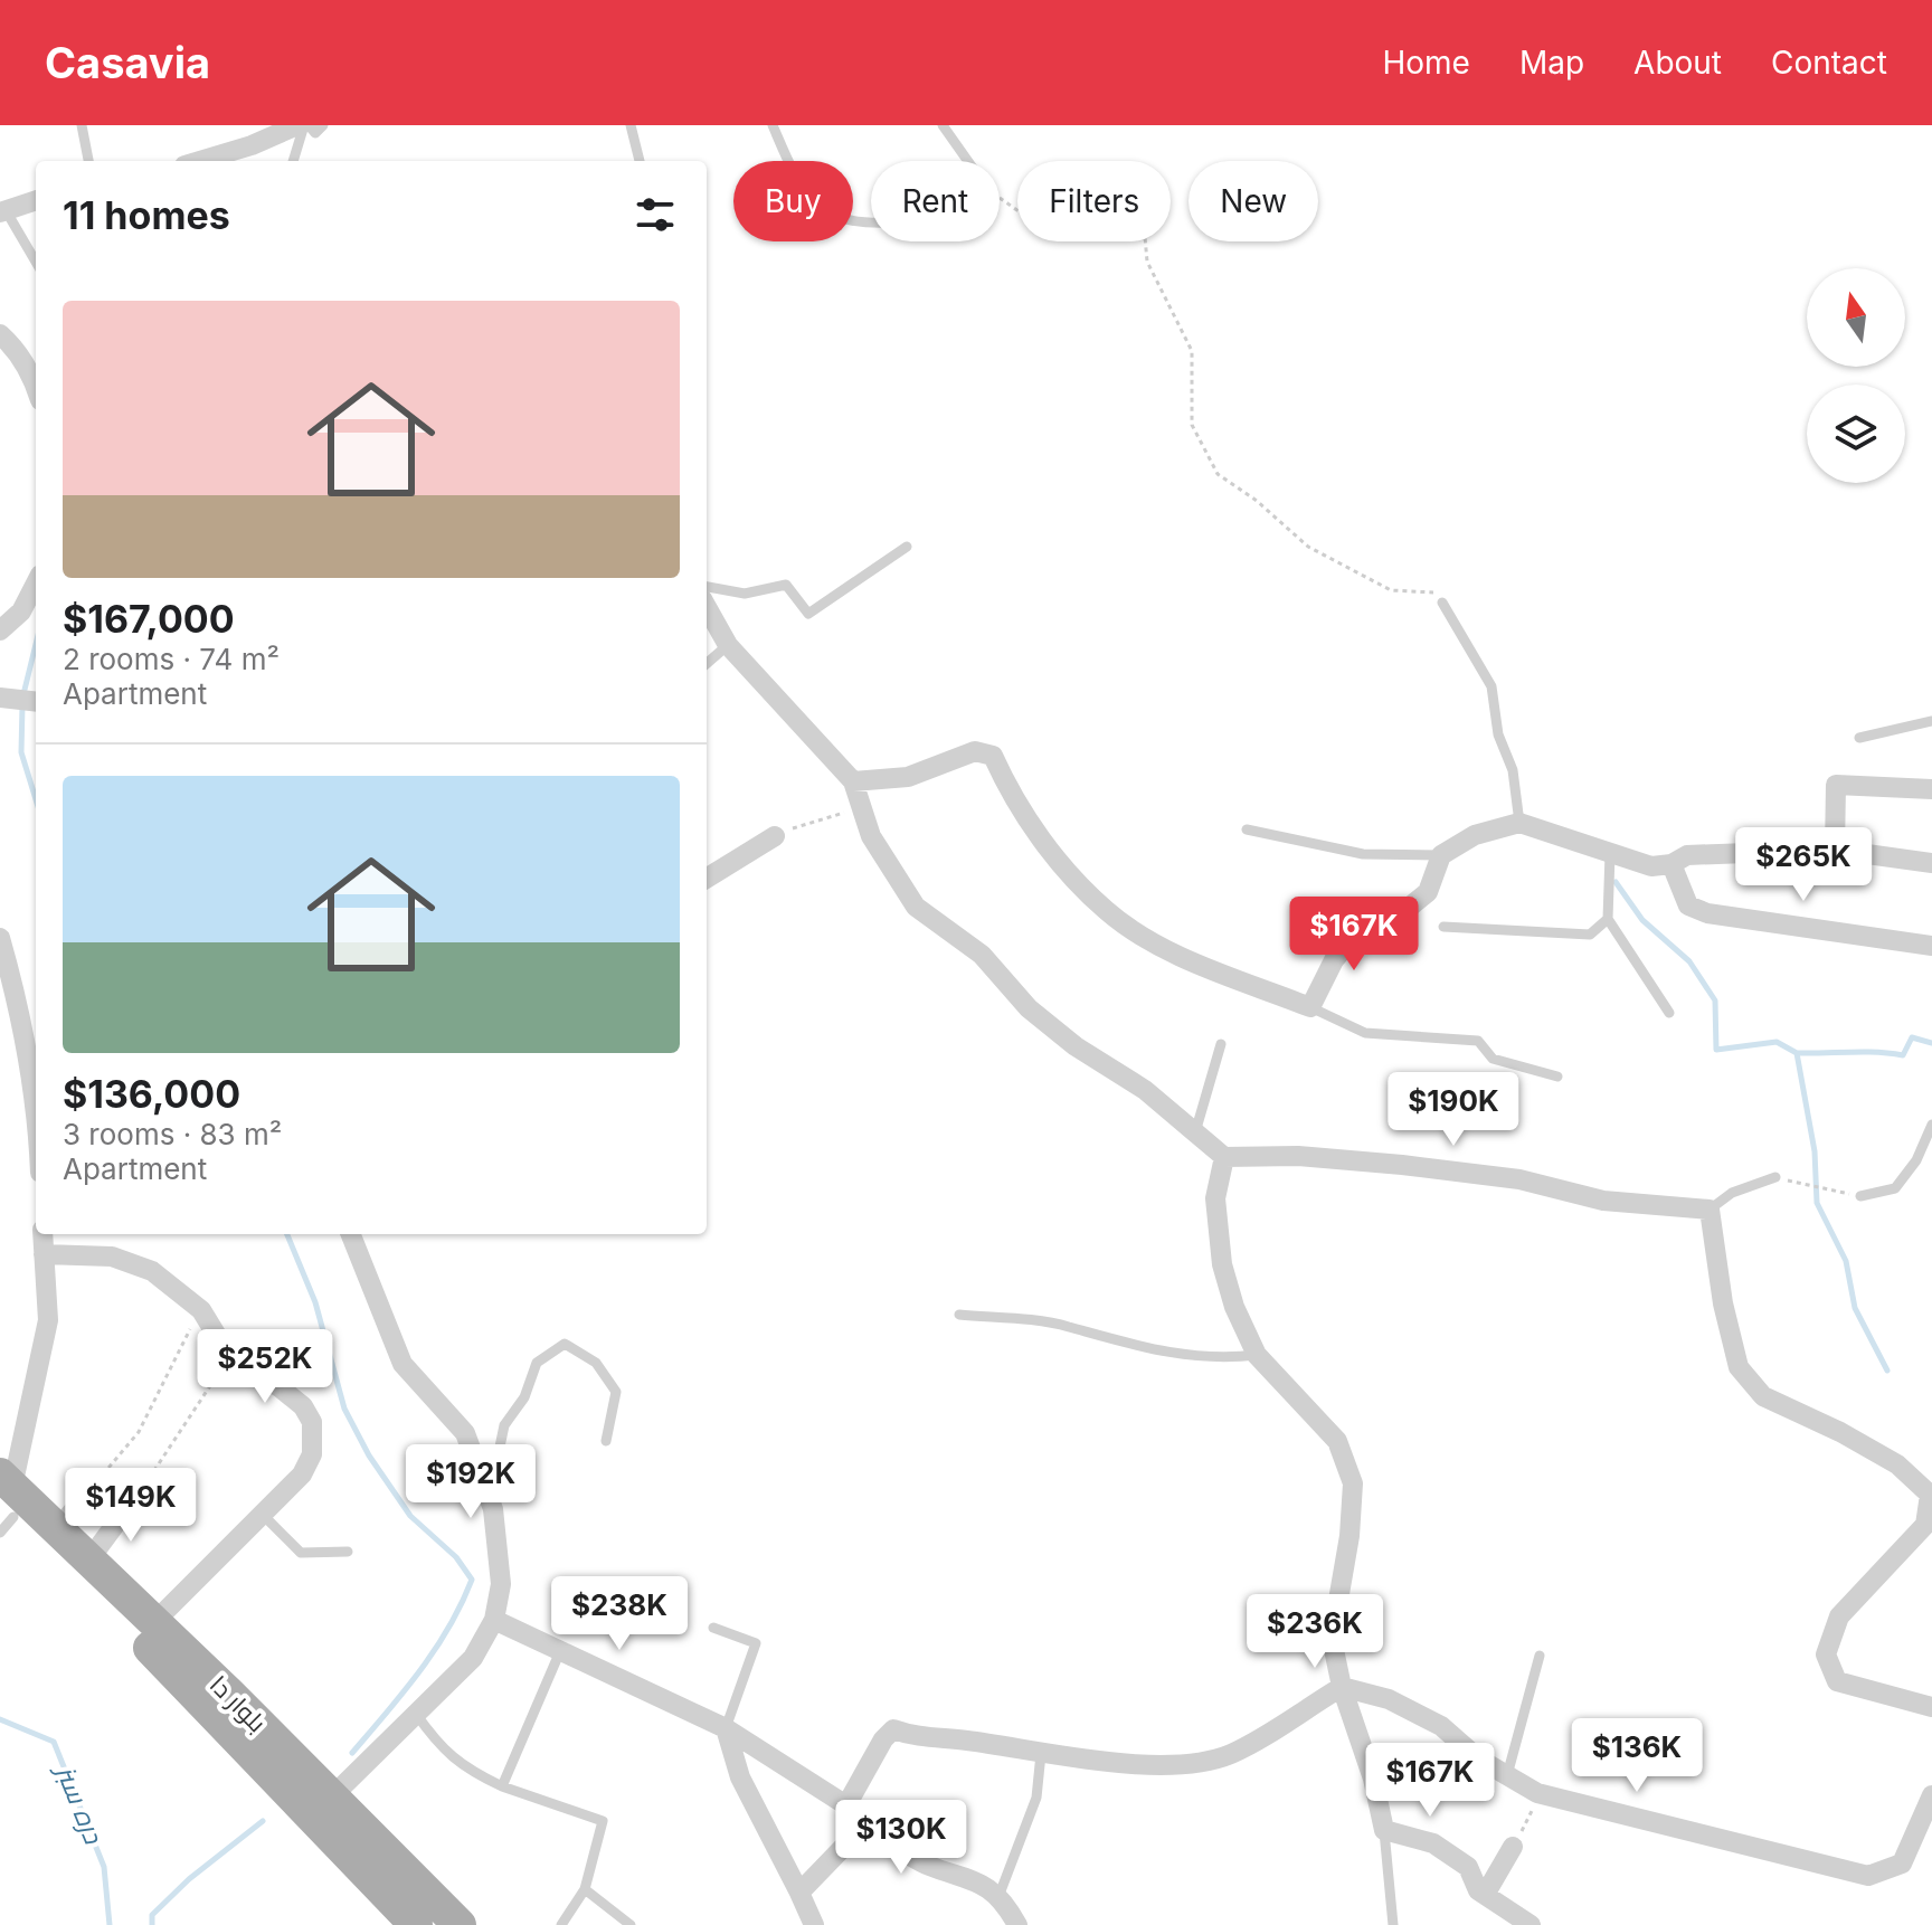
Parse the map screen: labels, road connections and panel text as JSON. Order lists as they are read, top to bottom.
{
  "streets": {
    "main road": ["بلوار دا"]
  },
  "water": ["دره سبز"],
  "north": "top",
  "page": {
    "header": "Casavia",
    "nav": [
      "Home",
      "Map",
      "About",
      "Contact"
    ],
    "chip": [
      "Buy",
      "Rent",
      "Filters",
      "New"
    ],
    "heading": "11 homes",
    "list": [
      {
        "name": "$167,000",
        "note": "2 rooms · 74 m² · Apartment"
      },
      {
        "name": "$136,000",
        "note": "3 rooms · 83 m² · Apartment"
      }
    ],
    "price": [
      "$265K",
      "$167K",
      "$190K",
      "$252K",
      "$192K",
      "$149K",
      "$238K",
      "$236K",
      "$136K",
      "$167K",
      "$130K"
    ]
  }
}
